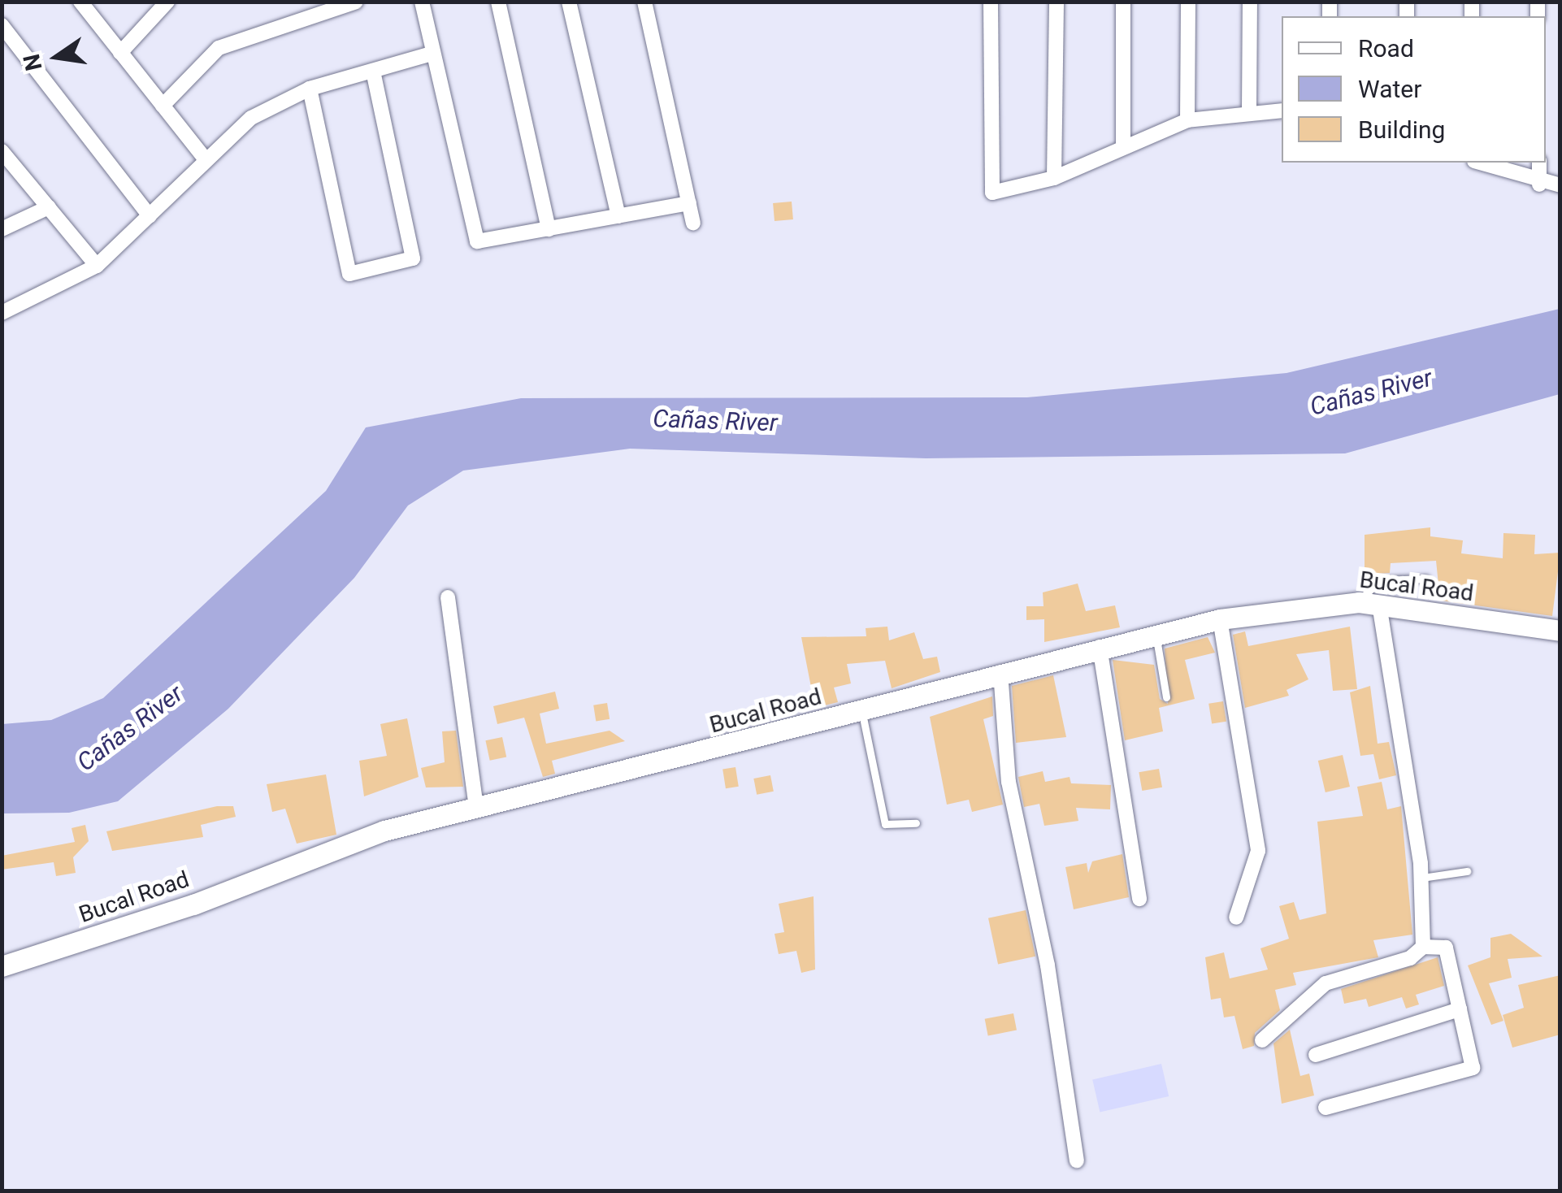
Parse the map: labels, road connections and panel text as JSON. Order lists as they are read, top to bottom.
{
  "streets": {
    "street": ["Bucal Road"]
  },
  "water": ["Cañas River"],
  "legend": ["Road", "Water", "Building"],
  "north": "left"
}
